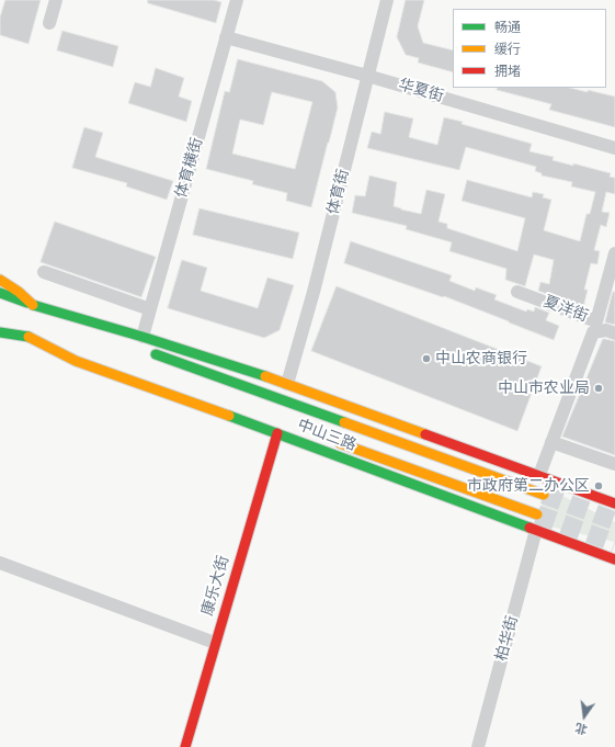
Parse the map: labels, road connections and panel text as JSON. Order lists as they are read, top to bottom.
{
  "streets": {
    "main road": ["中山三路", "康乐大街"],
    "street": [
      "华夏街",
      "体育横街",
      "体育街",
      "夏洋街",
      "柏华街"
    ]
  },
  "crossings": [
    ["华夏街", "体育横街"],
    ["华夏街", "体育街"],
    ["体育横街", "中山三路"],
    ["体育街", "中山三路"],
    ["中山三路", "康乐大街"],
    ["中山三路", "柏华街"]
  ],
  "places": ["中山农商银行", "中山市农业局", "市政府第二办公区"],
  "legend": ["畅通", "缓行", "拥堵"],
  "north": "bottom"
}
